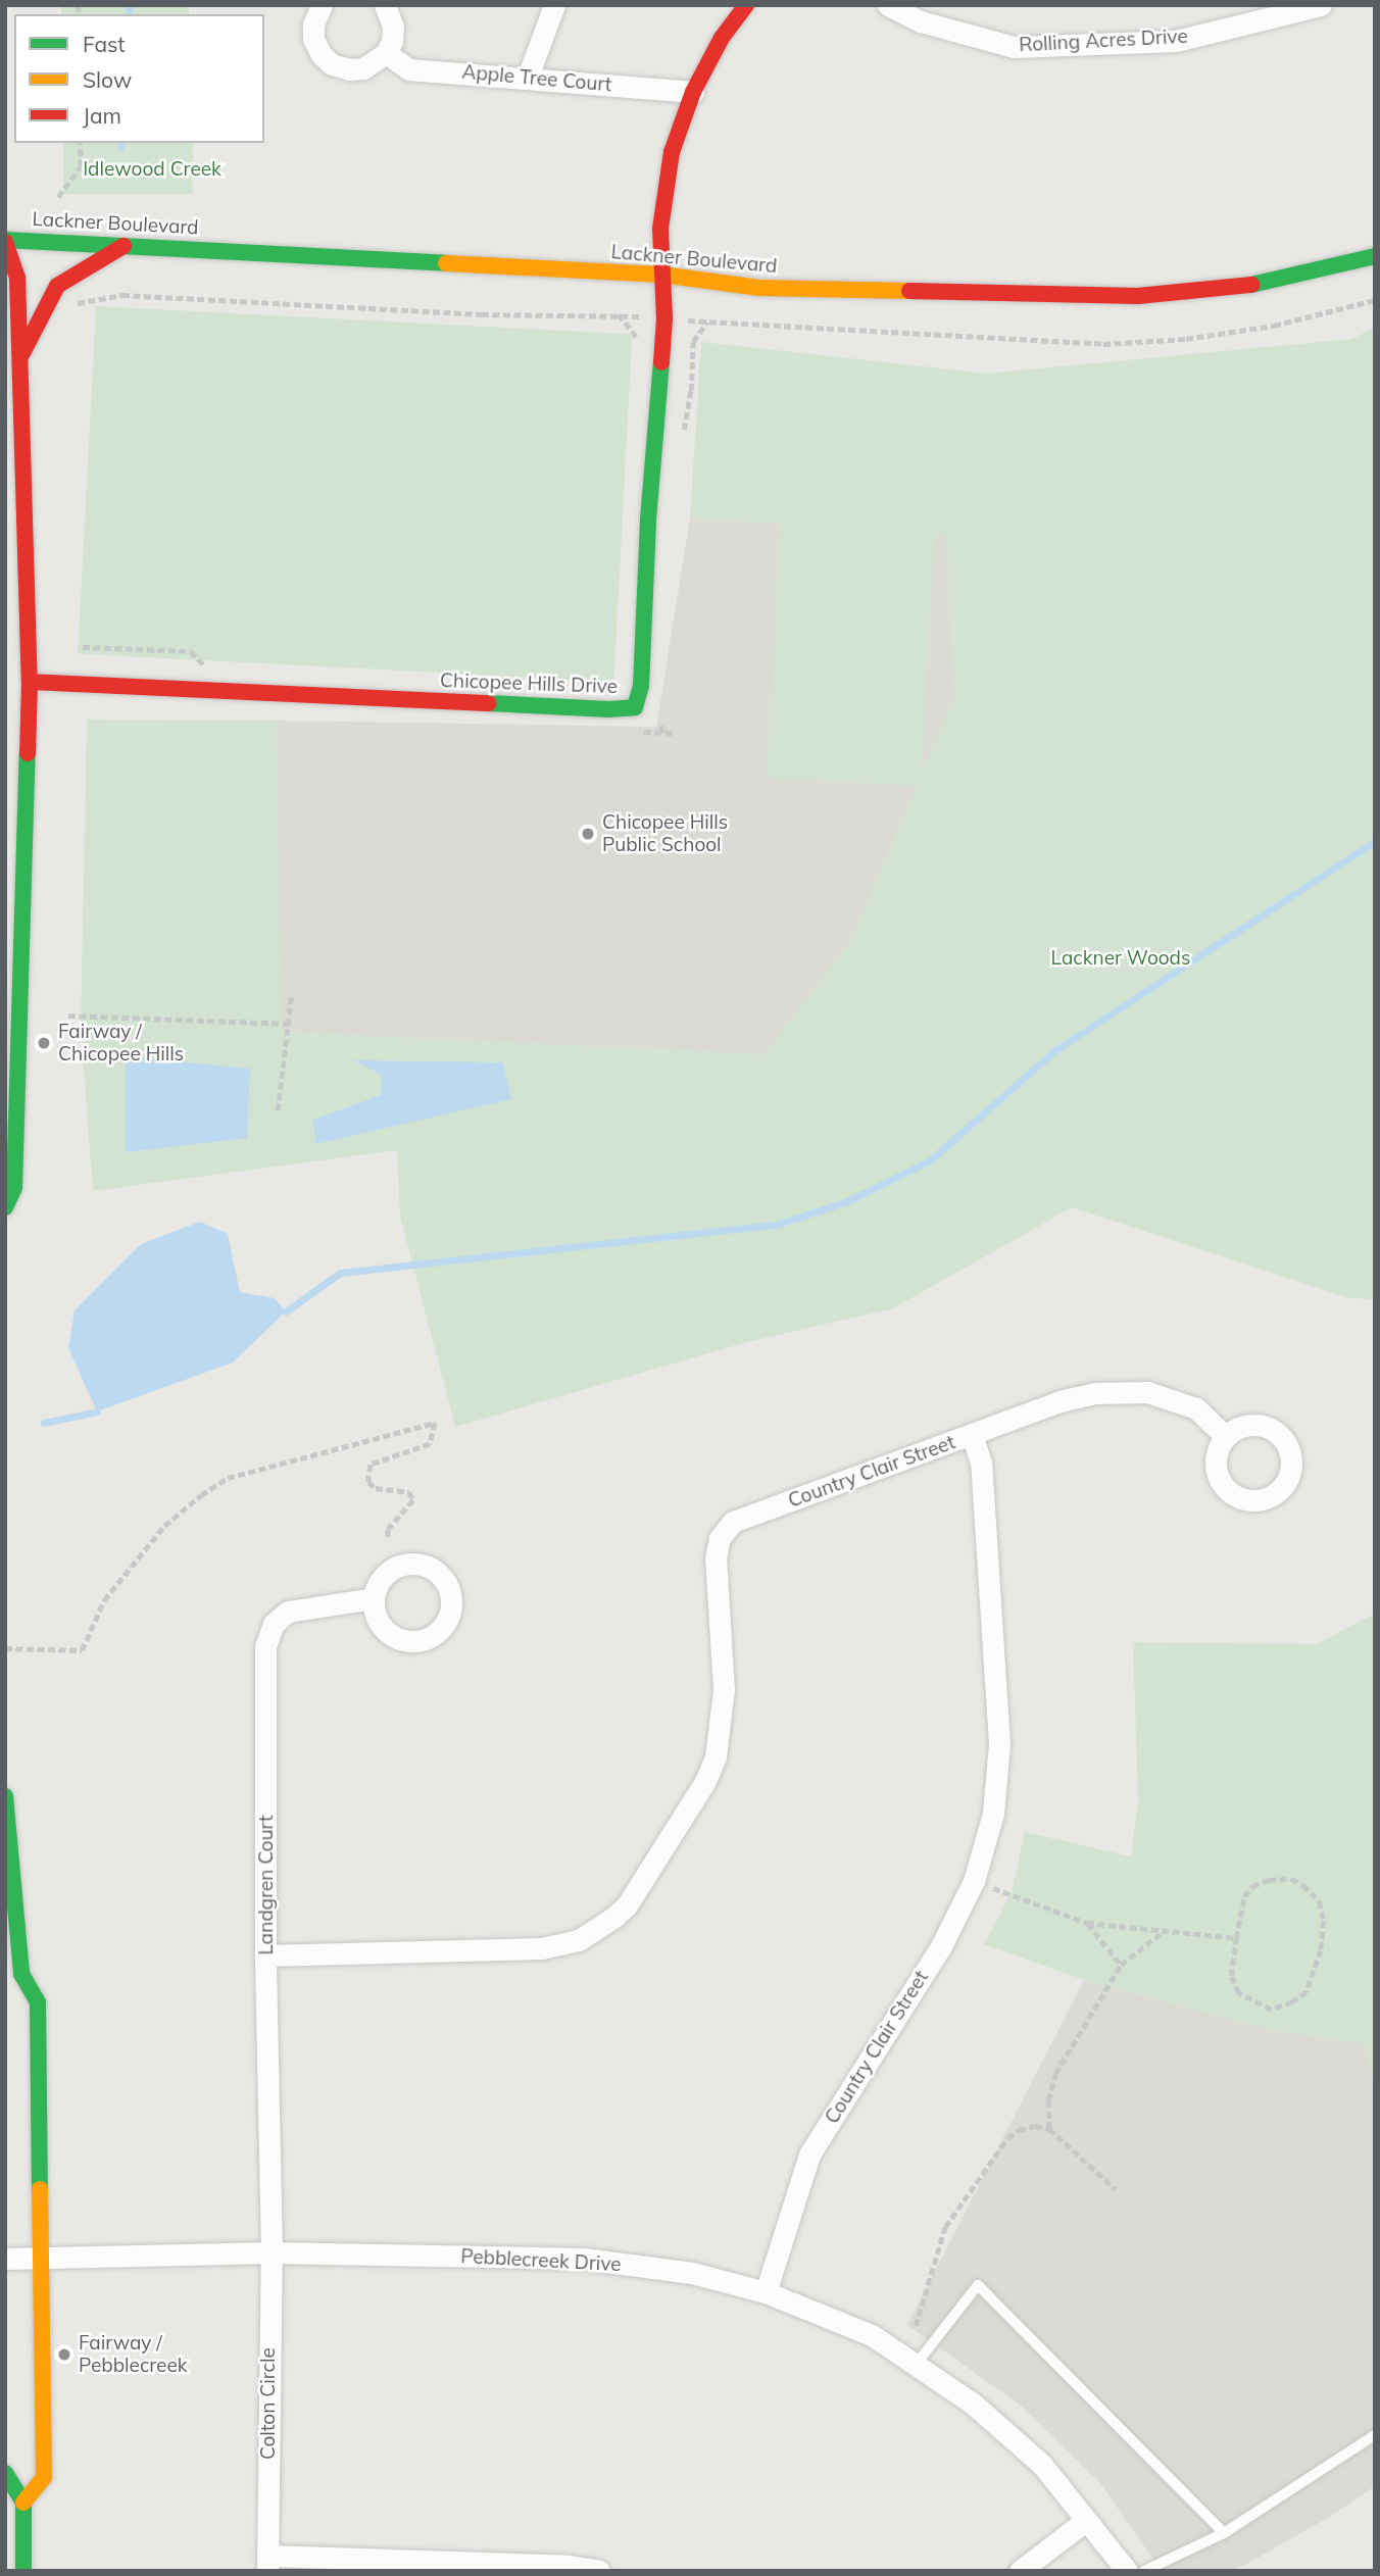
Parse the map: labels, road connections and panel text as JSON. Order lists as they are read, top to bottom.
{
  "streets": {
    "main road": ["Lackner Boulevard", "Chicopee Hills Drive"],
    "street": [
      "Rolling Acres Drive",
      "Apple Tree Court",
      "Country Clair Street",
      "Landgren Court",
      "Pebblecreek Drive",
      "Colton Circle"
    ]
  },
  "crossings": [
    ["Lackner Boulevard", "Chicopee Hills Drive"],
    ["Country Clair Street", "Landgren Court"],
    ["Country Clair Street", "Pebblecreek Drive"],
    ["Landgren Court", "Pebblecreek Drive"],
    ["Landgren Court", "Colton Circle"],
    ["Pebblecreek Drive", "Colton Circle"]
  ],
  "parks": ["Idlewood Creek", "Lackner Woods"],
  "places": ["Chicopee Hills Public School", "Fairway / Chicopee Hills", "Fairway / Pebblecreek"],
  "legend": ["Fast", "Slow", "Jam"]
}
